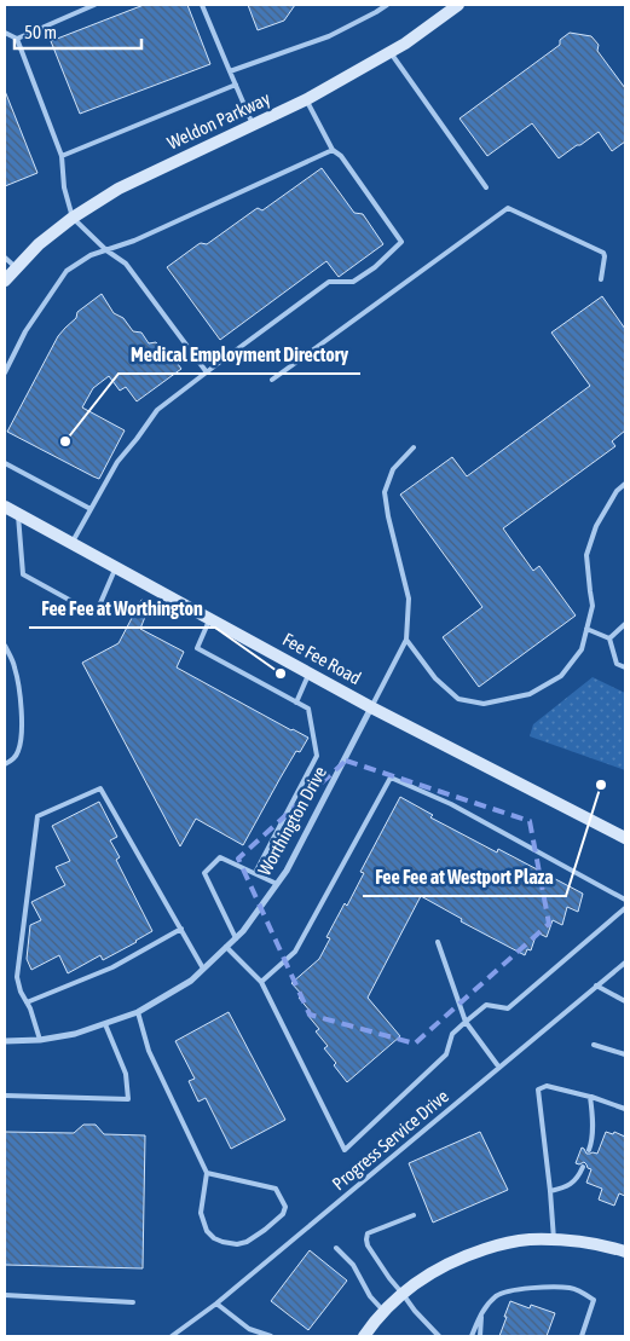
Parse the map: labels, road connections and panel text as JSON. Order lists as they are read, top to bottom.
{
  "streets": {
    "street": ["Weldon Parkway", "Fee Fee Road", "Worthington Drive"],
    "lane": ["Progress Service Drive"]
  },
  "crossings": [
    ["Fee Fee Road", "Worthington Drive"]
  ],
  "places": ["Medical Employment Directory", "Fee Fee at Worthington", "Fee Fee at Westport Plaza"],
  "scale_bar": "50 m"
}
